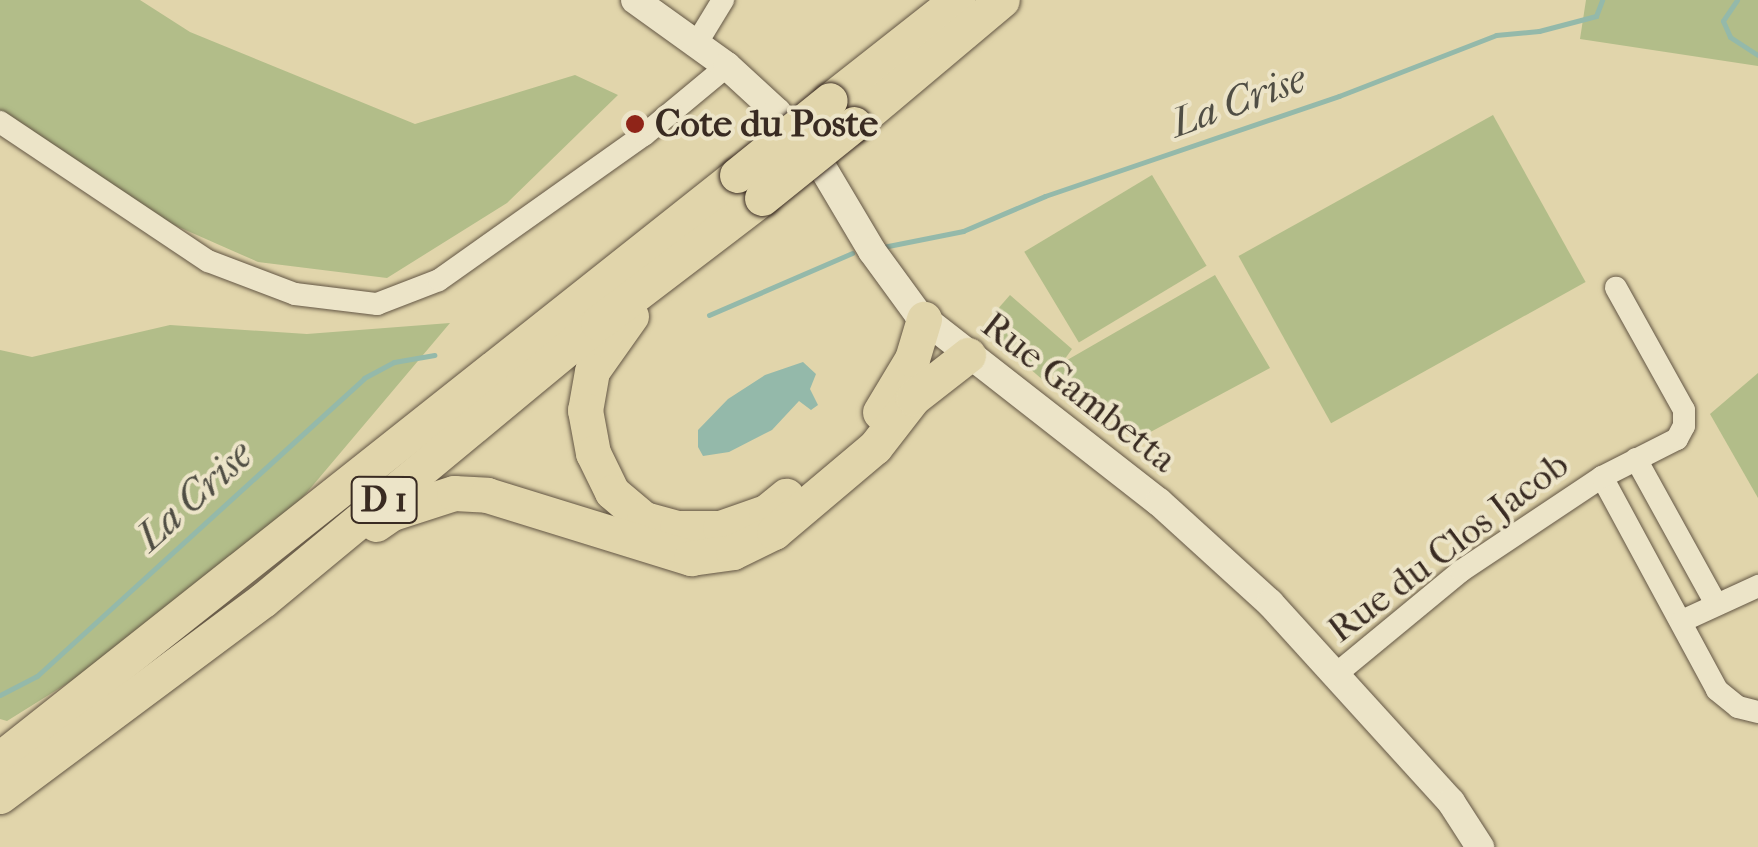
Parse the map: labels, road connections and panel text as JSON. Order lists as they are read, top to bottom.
{
  "streets": {
    "highway": ["D 1"],
    "street": ["Rue Gambetta", "Rue du Clos Jacob"]
  },
  "crossings": [
    ["Rue Gambetta", "Rue du Clos Jacob"]
  ],
  "water": ["La Crise"],
  "places": ["Cote du Poste"]
}
